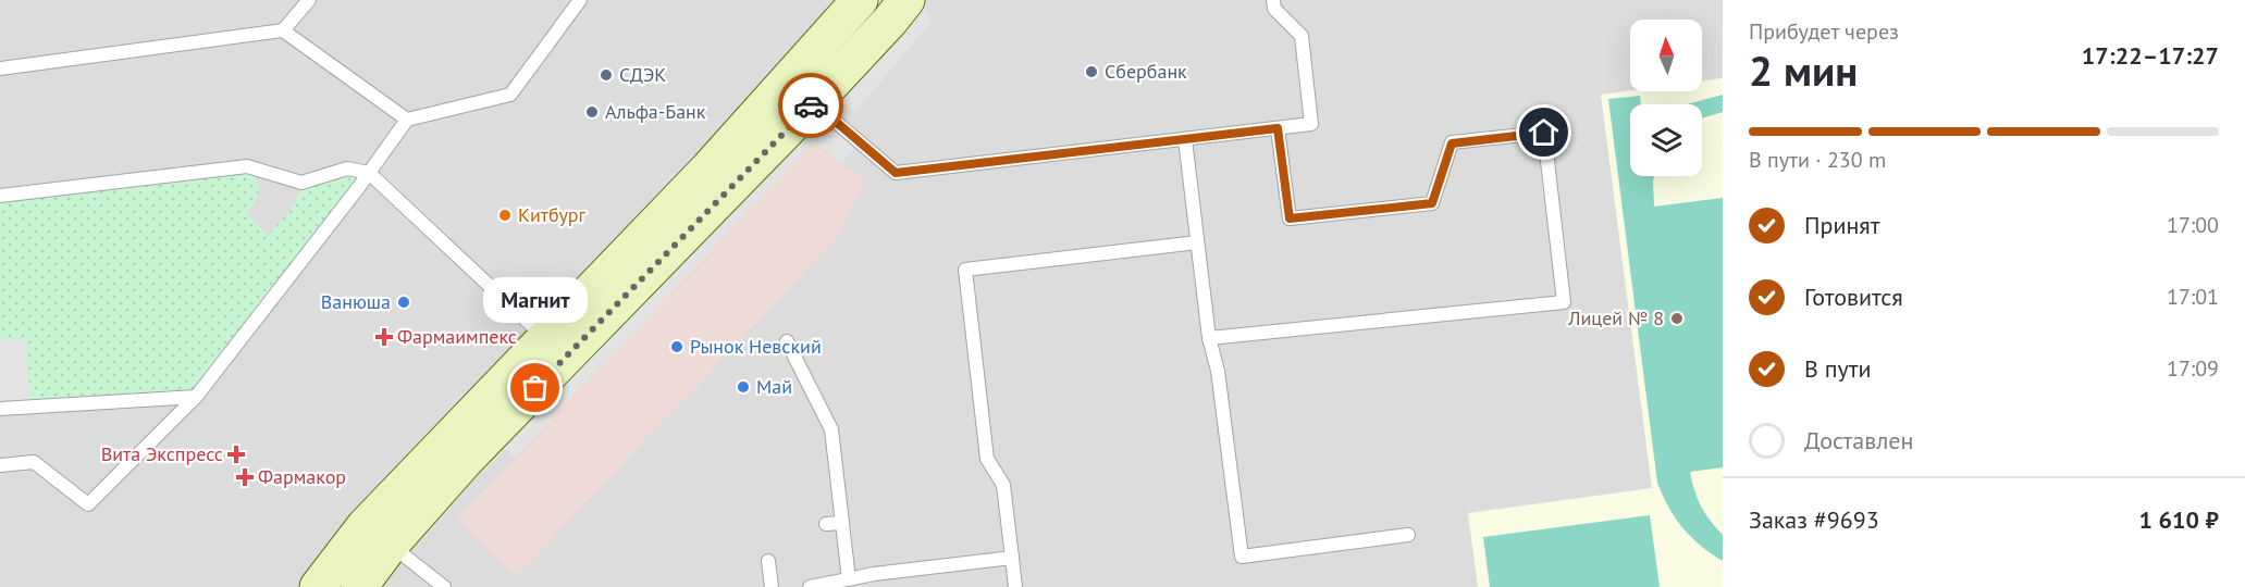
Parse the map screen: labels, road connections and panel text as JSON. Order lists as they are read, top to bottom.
{
  "places": {
    "other": [
      "Сбербанк",
      "СДЭК",
      "Альфа-Банк",
      "Китбург",
      "Ванюша",
      "Лицей № 8",
      "Рынок Невский",
      "Май",
      "Магнит"
    ],
    "health": ["Фармаимпекс", "Вита Экспресс", "Фармакор"]
  },
  "north": "top",
  "page": {
    "heading": ["2 мин", "Прибудет через", "17:22–17:27"],
    "panel": ["Заказ #9693", "1 610 ₽"],
    "bar": "В пути · 230 m",
    "list": [
      ["Принят", "17:00"],
      ["Готовится", "17:01"],
      ["В пути", "17:09"],
      "Доставлен"
    ],
    "bubble": "Магнит"
  }
}
